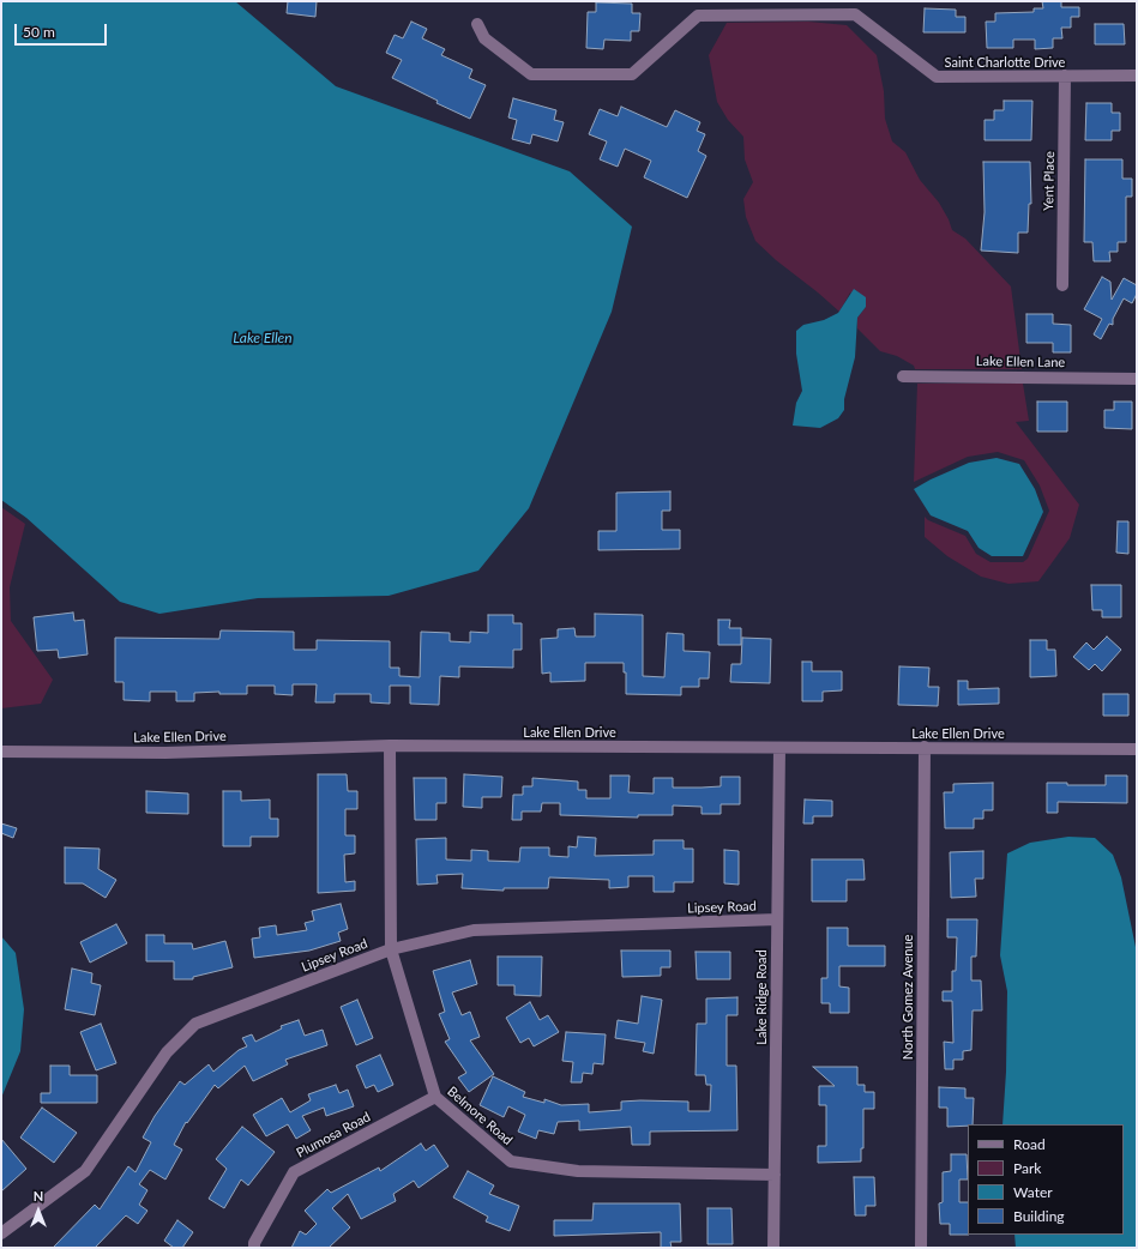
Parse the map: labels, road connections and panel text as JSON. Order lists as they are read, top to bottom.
{
  "streets": {
    "street": [
      "Saint Charlotte Drive",
      "Yent Place",
      "Lake Ellen Lane",
      "Lake Ellen Drive",
      "Lipsey Road",
      "Lake Ridge Road",
      "North Gomez Avenue",
      "Belmore Road",
      "Plumosa Road"
    ]
  },
  "crossings": [
    ["Saint Charlotte Drive", "Yent Place"],
    ["Lake Ellen Drive", "Lake Ridge Road"],
    ["Lake Ellen Drive", "North Gomez Avenue"],
    ["Lake Ellen Drive", "Belmore Road"],
    ["Lipsey Road", "Lake Ridge Road"],
    ["Lipsey Road", "Belmore Road"],
    ["Lake Ridge Road", "Belmore Road"],
    ["Belmore Road", "Plumosa Road"]
  ],
  "water": ["Lake Ellen"],
  "legend": [
    "Road",
    "Park",
    "Water",
    "Building"
  ],
  "scale_bar": "50 m",
  "north": "top"
}
